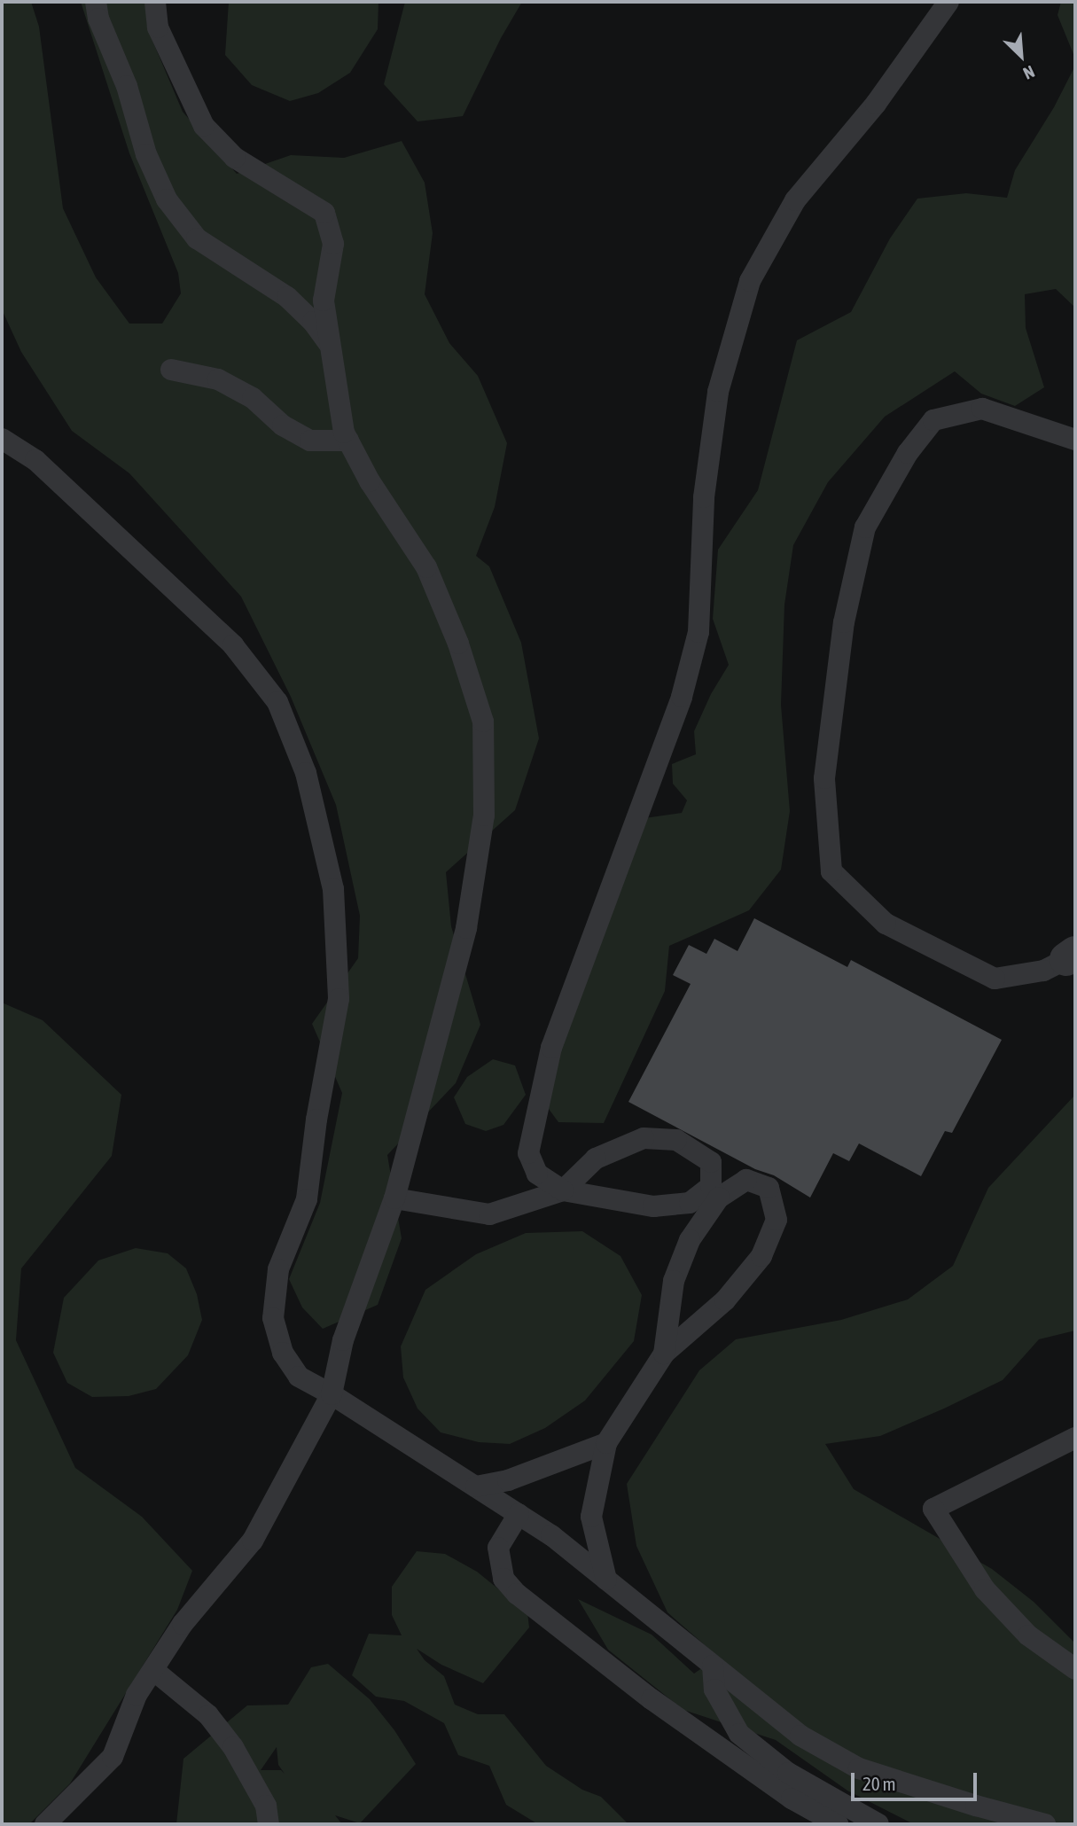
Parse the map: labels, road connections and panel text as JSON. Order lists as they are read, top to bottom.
{
  "scale_bar": "20 m",
  "north": "bottom right"
}
